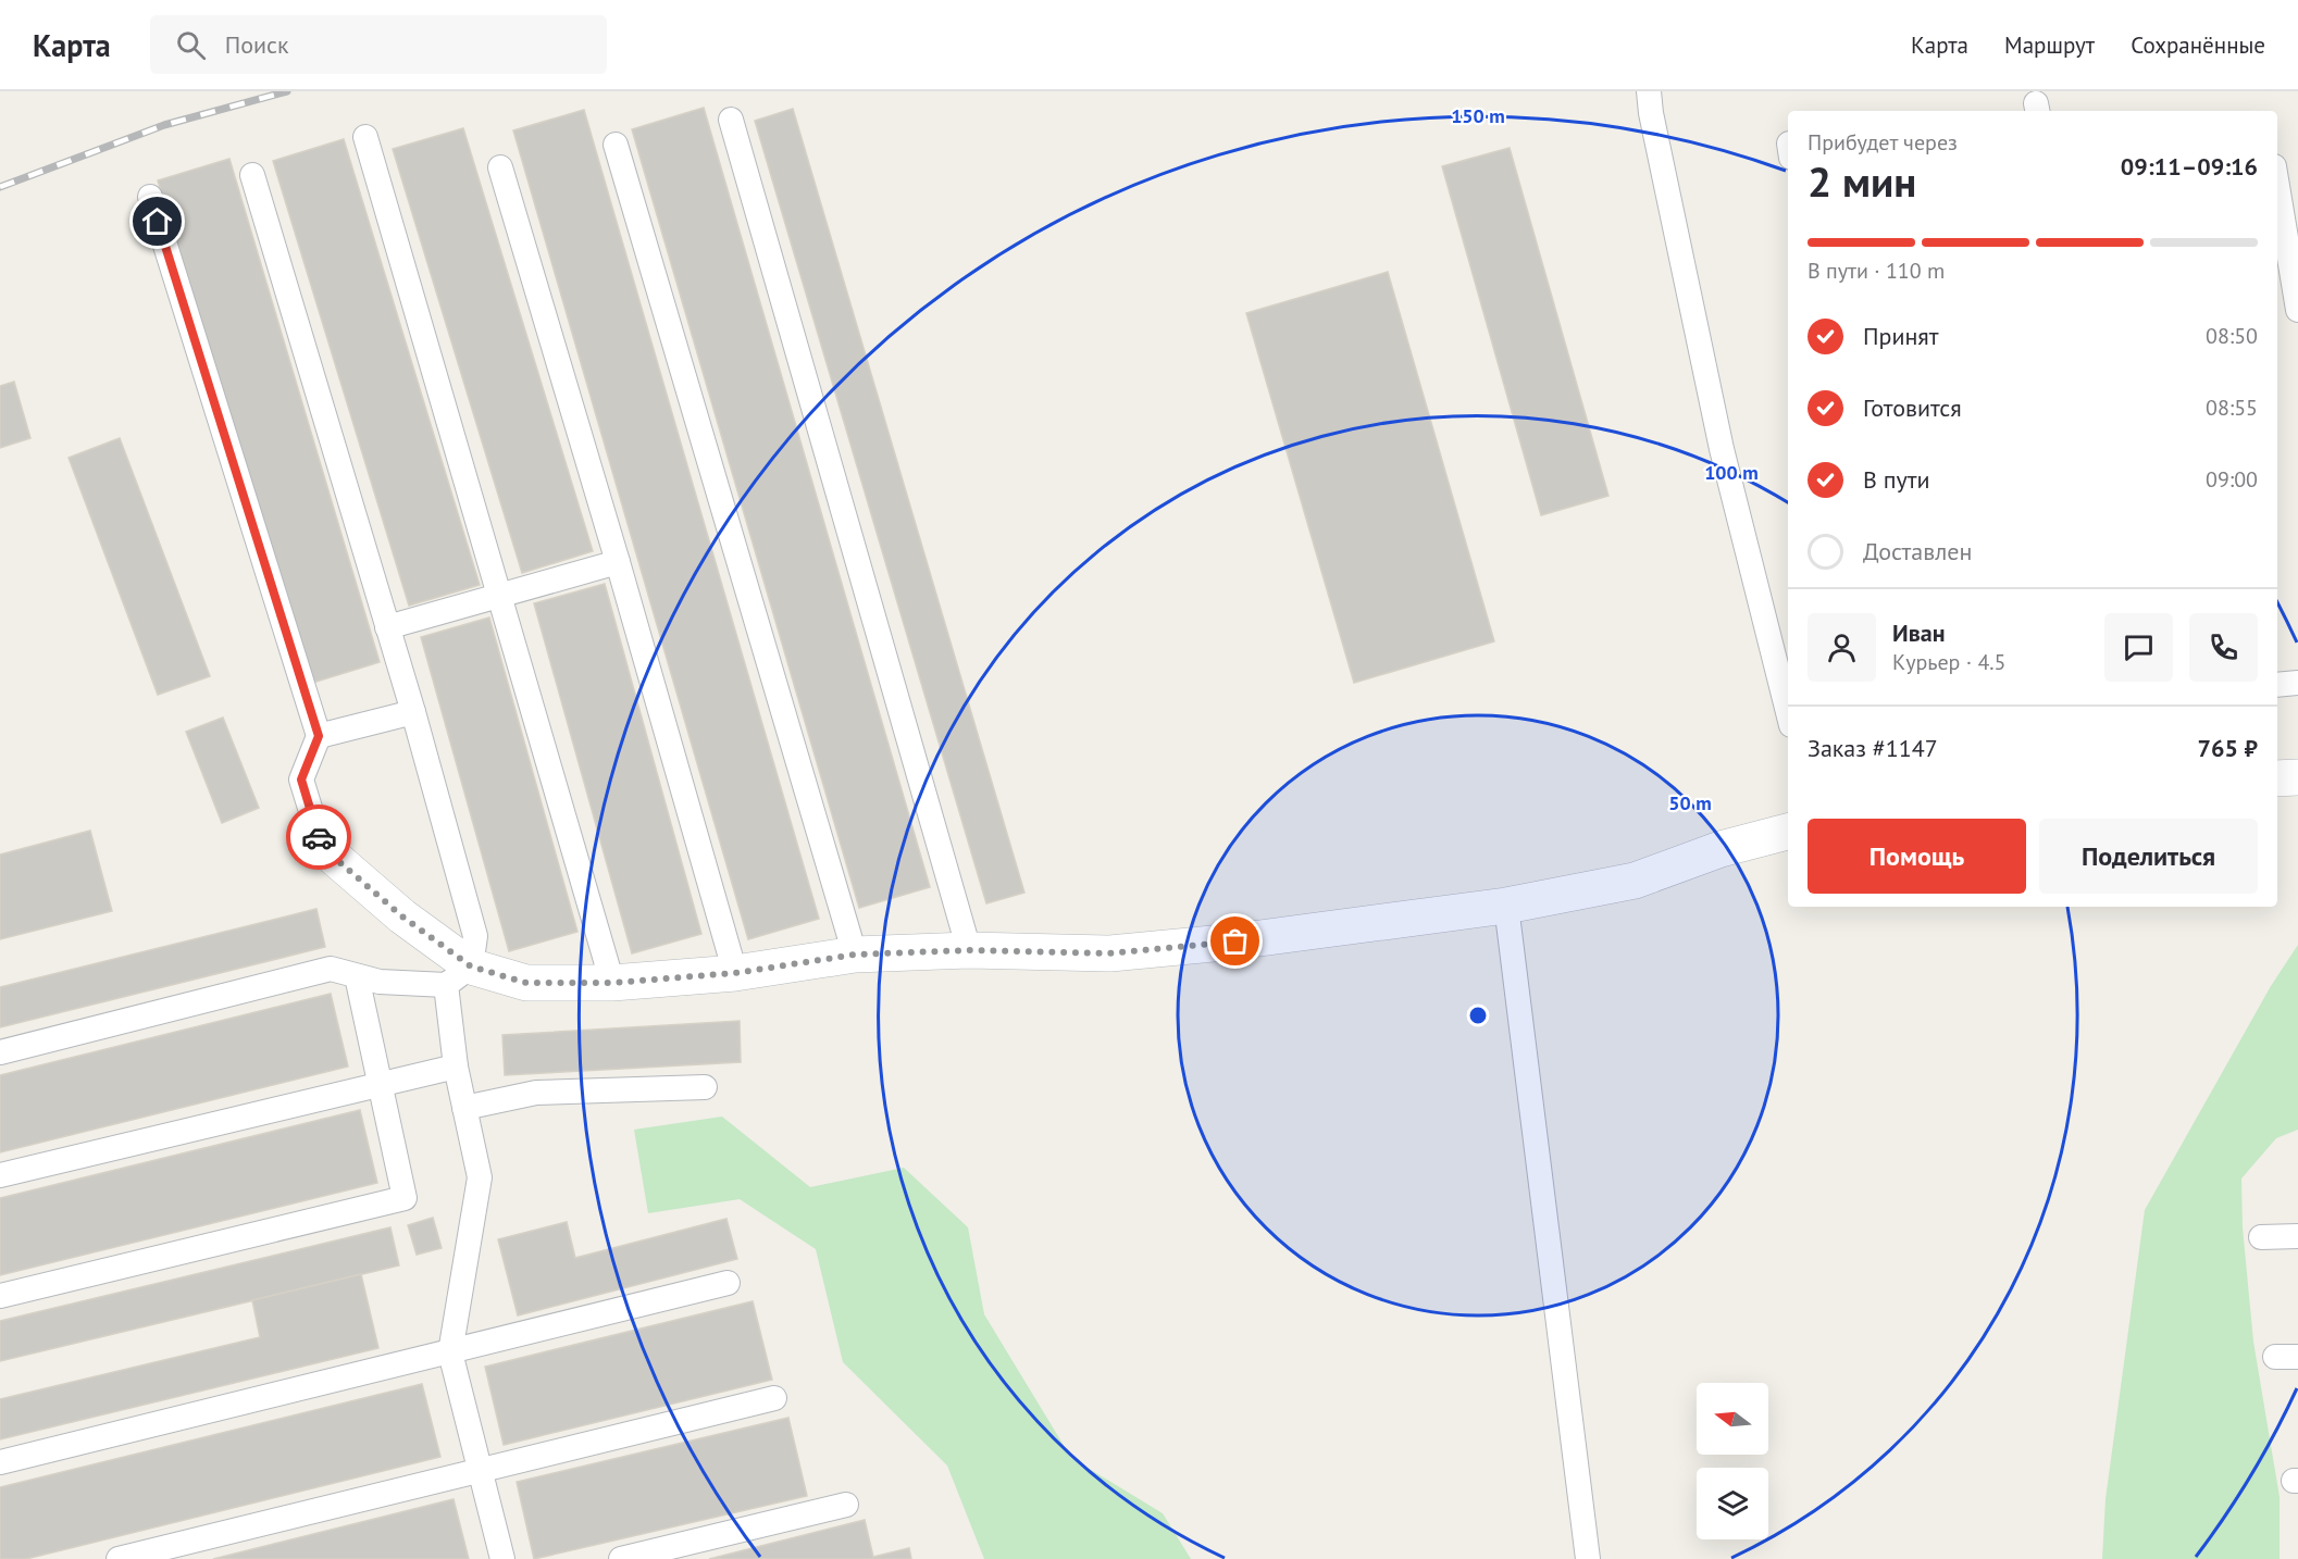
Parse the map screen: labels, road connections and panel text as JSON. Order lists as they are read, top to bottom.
{
  "north": "left",
  "page": {
    "header": "Карта",
    "search": "Поиск",
    "nav": ["Карта", "Маршрут", "Сохранённые"],
    "heading": ["2 мин", "Прибудет через", "09:11–09:16"],
    "panel": [
      "Иван",
      "Курьер · 4.5",
      "Заказ #1147",
      "765 ₽"
    ],
    "bar": "В пути · 110 m",
    "list": [
      ["Принят", "08:50"],
      ["Готовится", "08:55"],
      ["В пути", "09:00"],
      "Доставлен"
    ],
    "buttons": ["Помощь", "Поделиться"]
  },
  "rings": ["150 m", "100 m", "50 m"]
}
